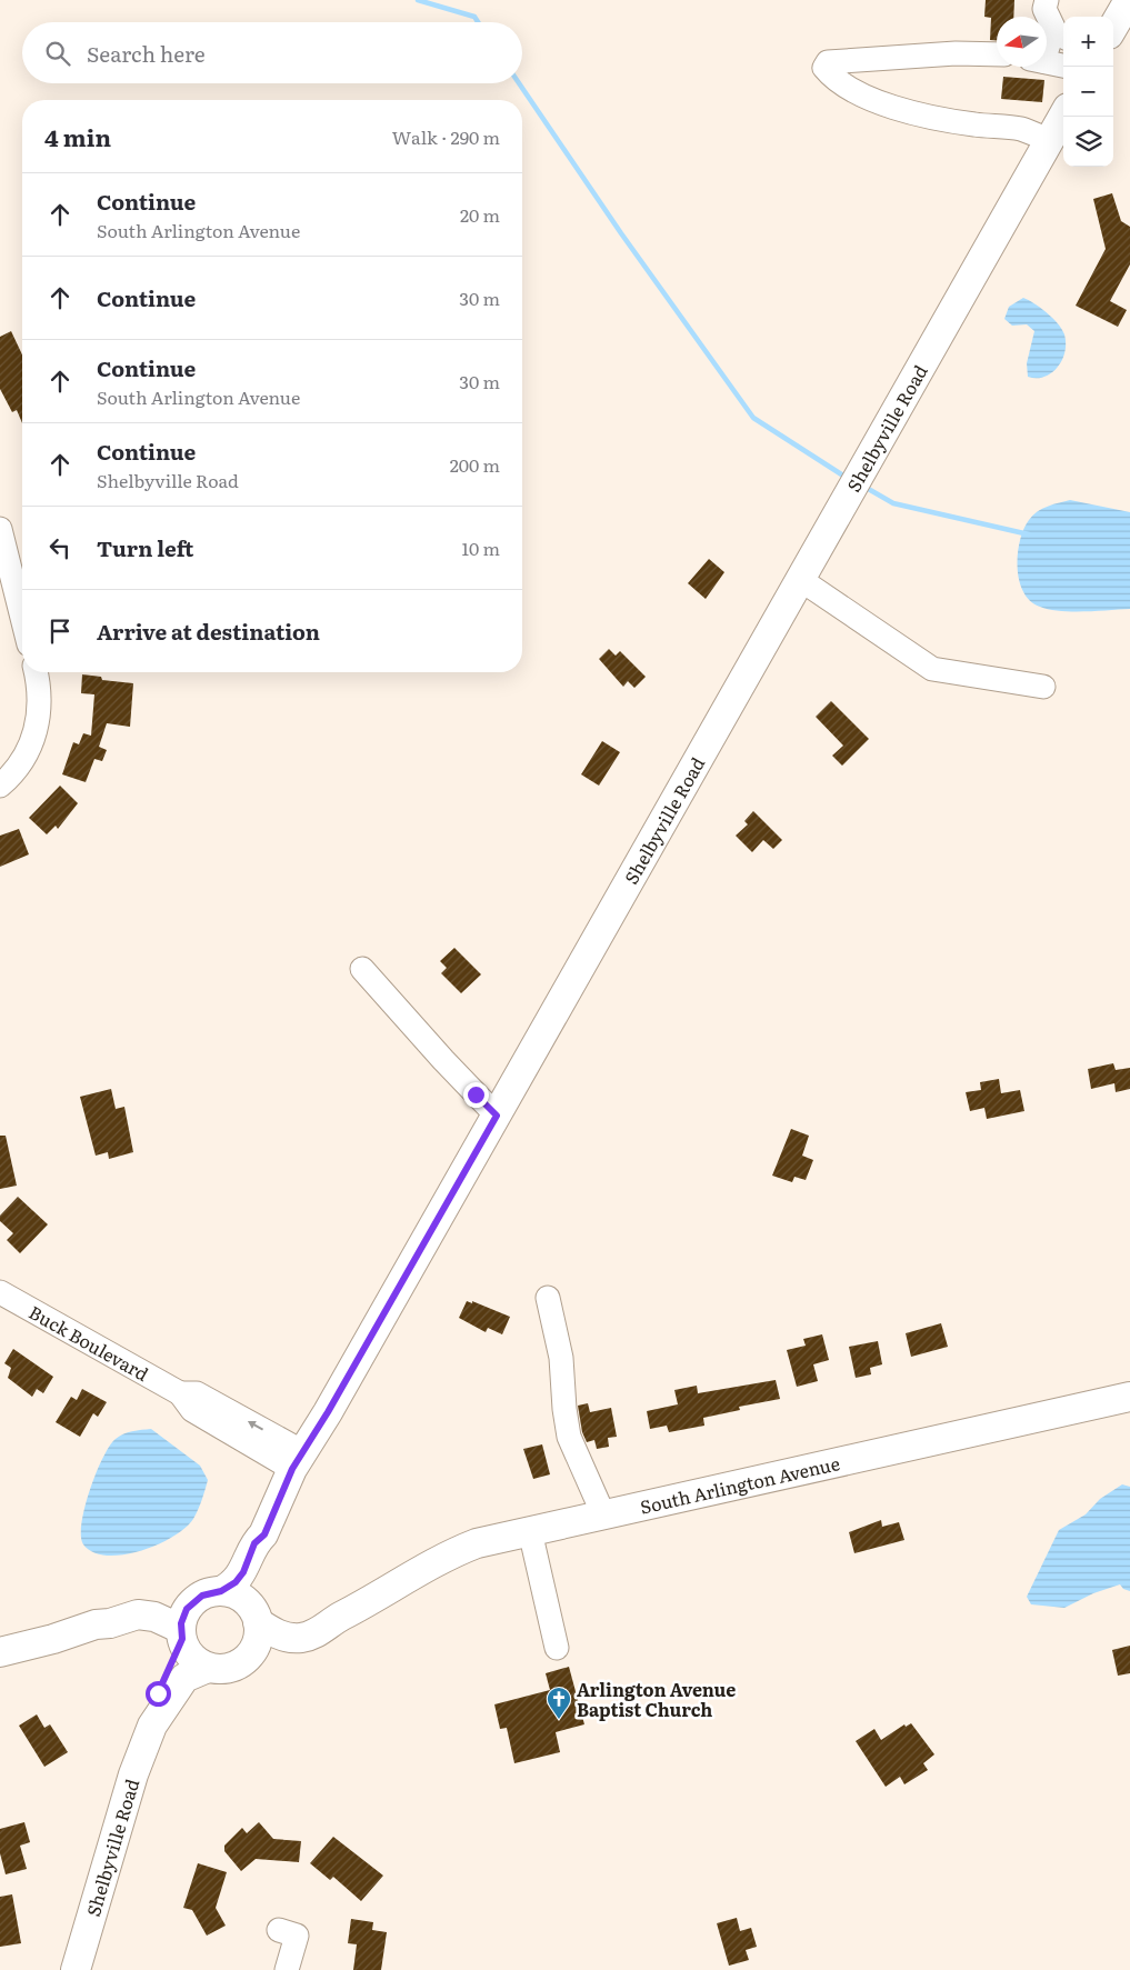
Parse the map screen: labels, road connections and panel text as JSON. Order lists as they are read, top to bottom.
{
  "streets": {
    "main road": ["Shelbyville Road", "South Arlington Avenue"],
    "street": ["Buck Boulevard"]
  },
  "crossings": [
    ["Shelbyville Road", "Buck Boulevard"]
  ],
  "places": {
    "church": ["Arlington Avenue Baptist Church"]
  },
  "north": "left",
  "page": {
    "map_buttons": ["+", "−"],
    "search": "Search here",
    "heading": ["4 min", "Walk · 290 m"],
    "list": [
      ["Continue", "South Arlington Avenue", "20 m"],
      ["Continue", "30 m"],
      ["Continue", "South Arlington Avenue", "30 m"],
      ["Continue", "Shelbyville Road", "200 m"],
      ["Turn left", "10 m"],
      "Arrive at destination"
    ]
  }
}
